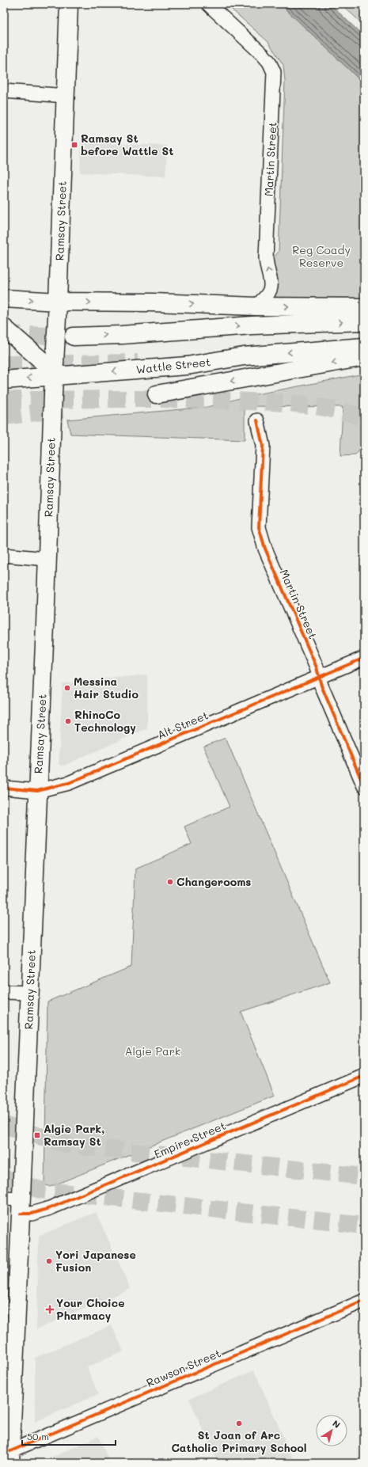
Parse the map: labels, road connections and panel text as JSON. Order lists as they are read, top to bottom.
{
  "streets": {
    "main road": ["Ramsay Street", "Wattle Street"],
    "street": [
      "Martin Street",
      "Alt Street",
      "Empire Street",
      "Rawson Street"
    ]
  },
  "crossings": [
    ["Martin Street", "Alt Street"],
    ["Ramsay Street", "Wattle Street"],
    ["Ramsay Street", "Alt Street"],
    ["Ramsay Street", "Empire Street"],
    ["Ramsay Street", "Rawson Street"]
  ],
  "one_way": ["Martin Street"],
  "parks": ["Reg Coady Reserve", "Algie Park"],
  "places": {
    "transit": ["Ramsay St before Wattle St", "Algie Park, Ramsay St"],
    "other": [
      "Messina Hair Studio",
      "RhinoCo Technology",
      "Changerooms",
      "Yori Japanese Fusion",
      "St Joan of Arc Catholic Primary School"
    ],
    "health": ["Your Choice Pharmacy"]
  },
  "scale_bar": "50 m",
  "north": "top right"
}
